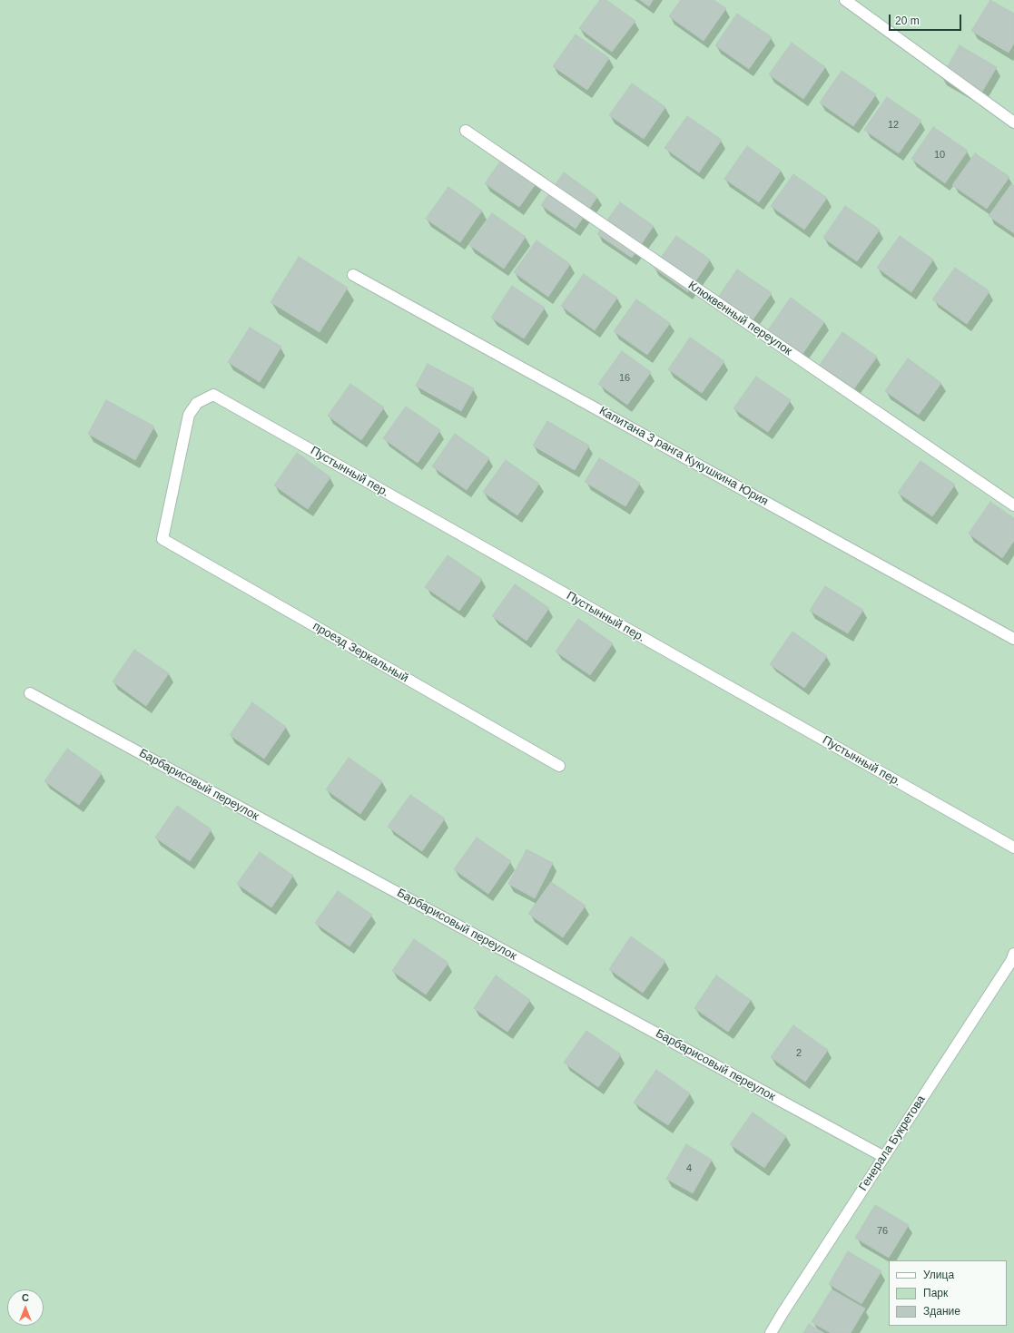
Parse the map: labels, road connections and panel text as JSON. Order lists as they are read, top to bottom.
{
  "streets": {
    "street": [
      "Клюквенный переулок",
      "Капитана 3 ранга Кукушкина Юрия",
      "Пустынный пер.",
      "проезд Зеркальный",
      "Барбарисовый переулок",
      "Генерала Букретова"
    ]
  },
  "crossings": [
    ["Пустынный пер.", "проезд Зеркальный"],
    ["Барбарисовый переулок", "Генерала Букретова"]
  ],
  "house_numbers": [
    "12",
    "10",
    "16",
    "2",
    "4",
    "76"
  ],
  "legend": ["Улица", "Парк", "Здание"],
  "scale_bar": "20 m",
  "north": "top"
}
